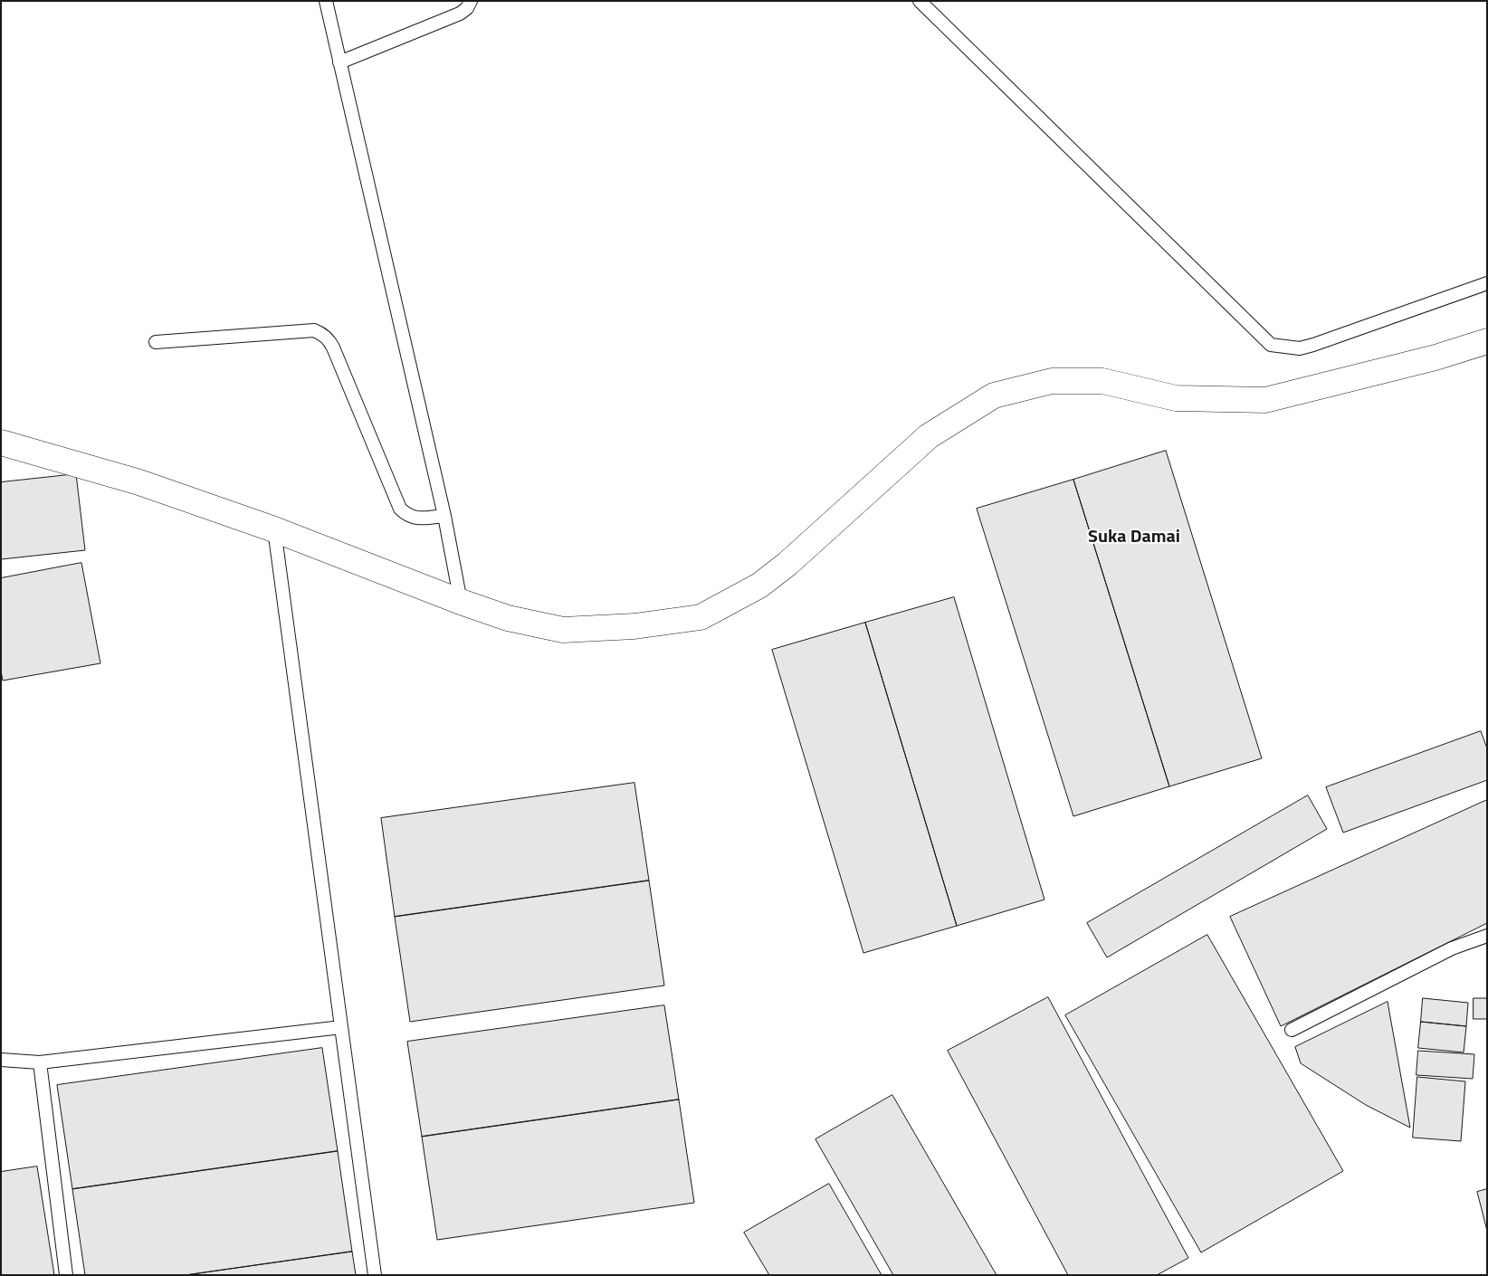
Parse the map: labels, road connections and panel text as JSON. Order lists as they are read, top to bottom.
{
  "districts": ["Suka Damai"]
}
